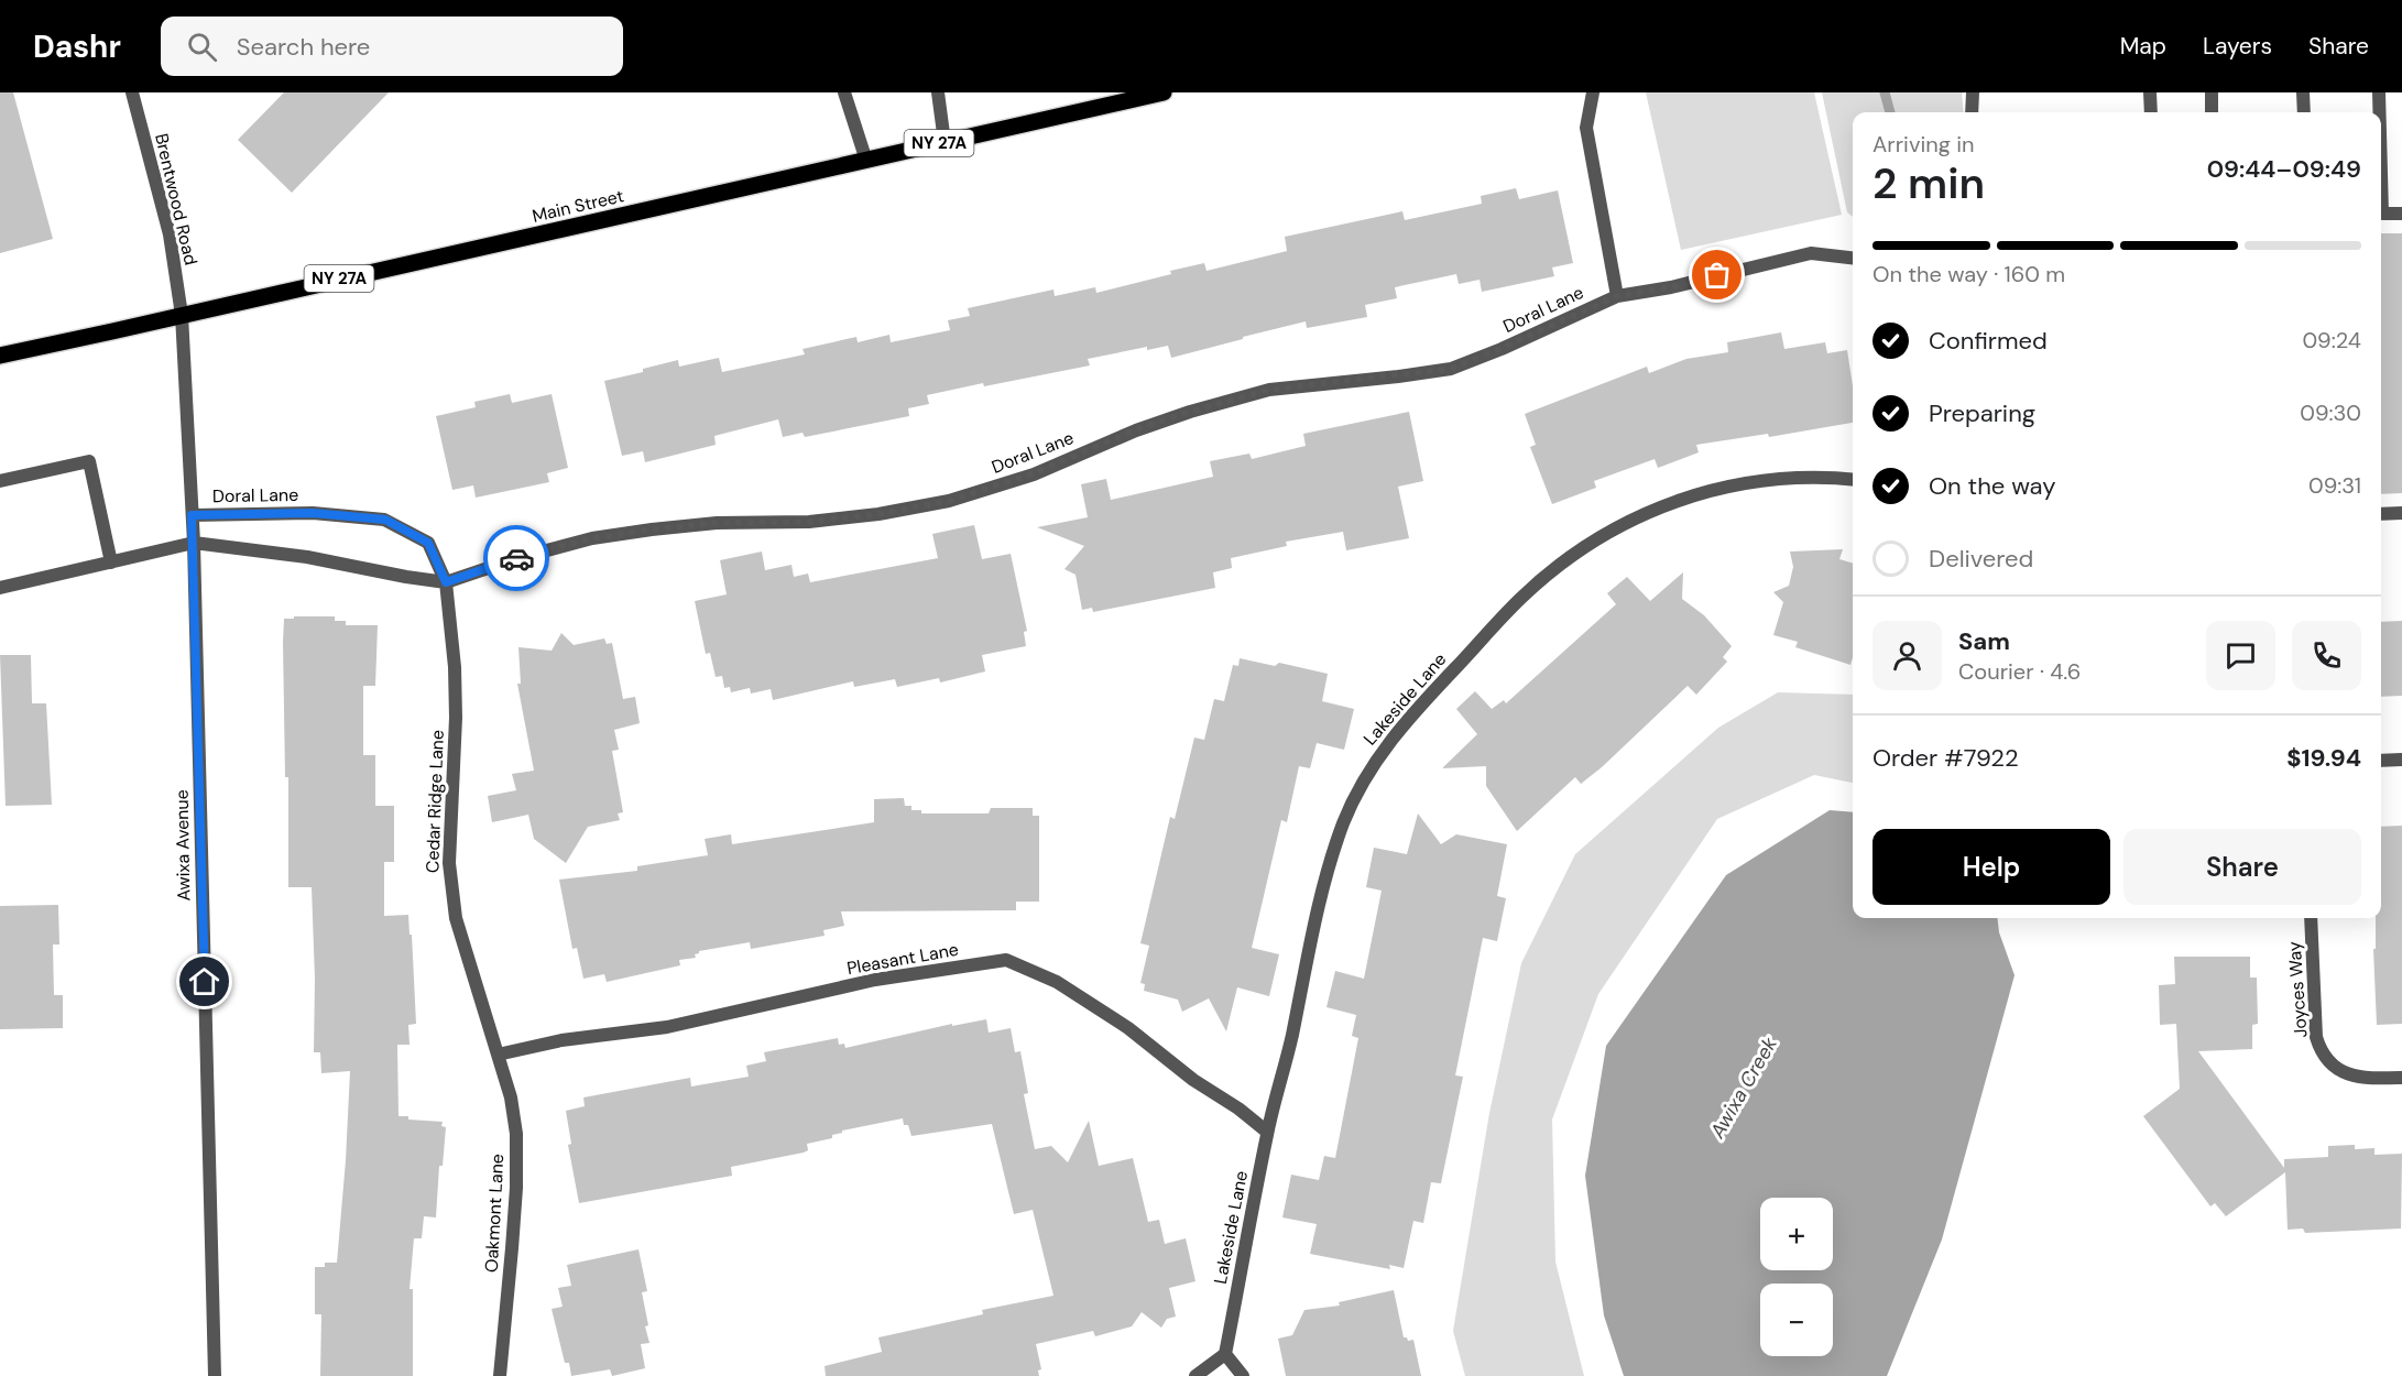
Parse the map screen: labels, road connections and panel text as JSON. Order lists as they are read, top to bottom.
{
  "streets": {
    "main road": ["NY 27A", "Main Street"],
    "street": [
      "Brentwood Road",
      "Doral Lane",
      "Lakeside Lane",
      "Cedar Ridge Lane",
      "Awixa Avenue",
      "Pleasant Lane",
      "Joyces Way",
      "Oakmont Lane"
    ]
  },
  "crossings": [
    ["Brentwood Road", "Main Street"],
    ["Brentwood Road", "Awixa Avenue"],
    ["Main Street", "Awixa Avenue"],
    ["Doral Lane", "Cedar Ridge Lane"],
    ["Doral Lane", "Awixa Avenue"],
    ["Lakeside Lane", "Pleasant Lane"],
    ["Cedar Ridge Lane", "Pleasant Lane"],
    ["Cedar Ridge Lane", "Oakmont Lane"],
    ["Pleasant Lane", "Oakmont Lane"]
  ],
  "water": ["Awixa Creek"],
  "page": {
    "header": "Dashr",
    "search": "Search here",
    "nav": ["Map", "Layers", "Share"],
    "heading": ["2 min", "Arriving in", "09:44–09:49"],
    "panel": [
      "Sam",
      "Courier · 4.6",
      "Order #7922",
      "$19.94"
    ],
    "bar": "On the way · 160 m",
    "list": [
      ["Confirmed", "09:24"],
      ["Preparing", "09:30"],
      ["On the way", "09:31"],
      "Delivered"
    ],
    "buttons": ["Help", "Share"],
    "map_buttons": ["+", "−"]
  }
}
